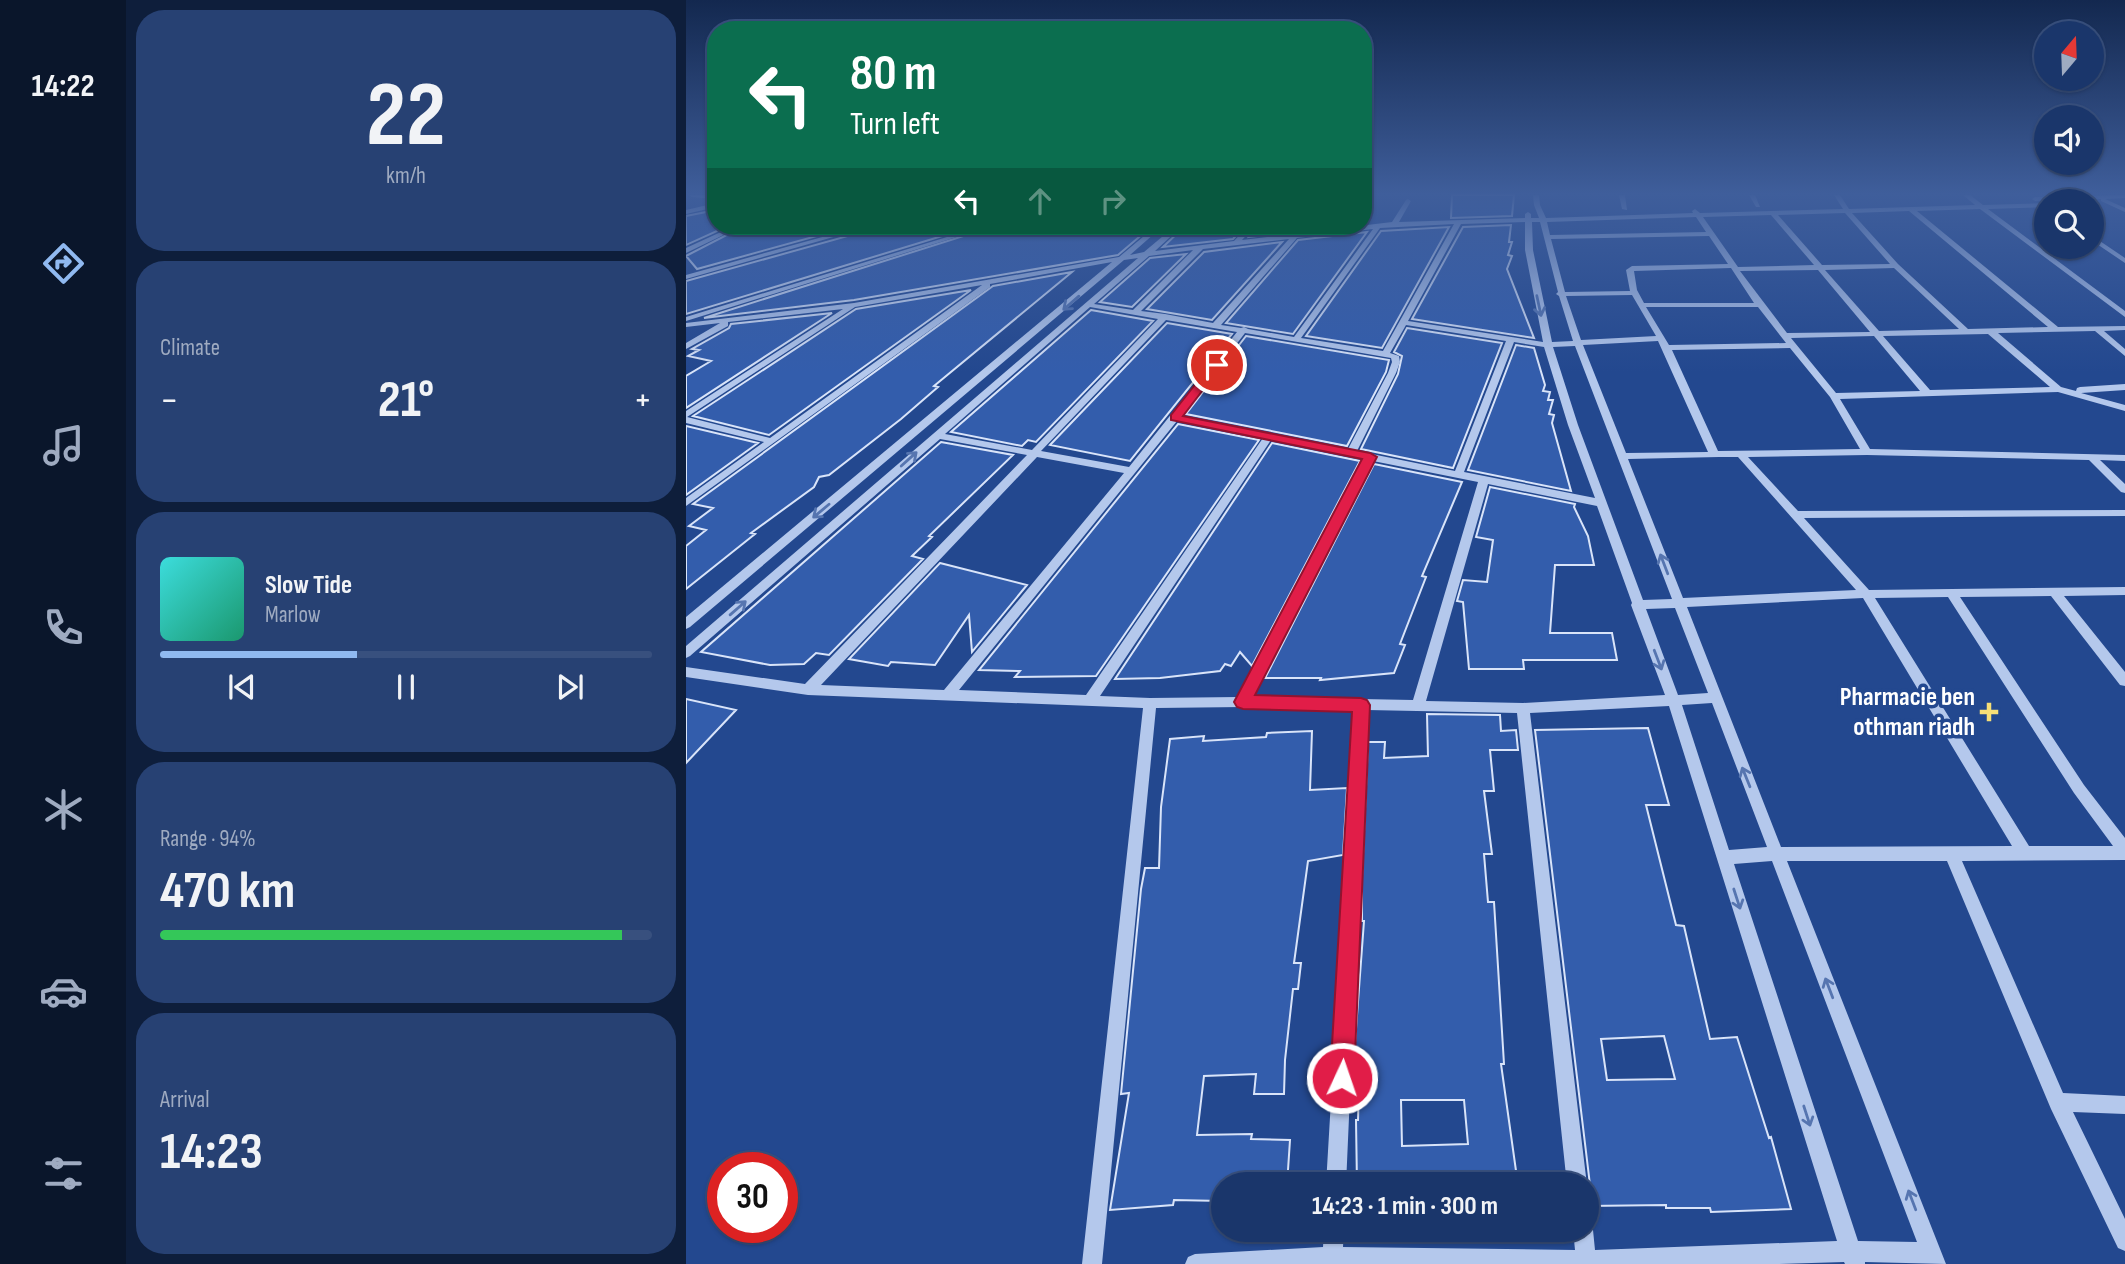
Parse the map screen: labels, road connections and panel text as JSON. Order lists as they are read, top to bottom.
{
  "places": {
    "health": ["Pharmacie ben othman riadh"]
  },
  "north": "top",
  "page": {
    "tabs": "14:22",
    "tile": [
      ["22", "km/h"],
      "Climate",
      ["Range · 94%", "470 km"],
      ["Arrival", "14:23"]
    ],
    "turn": ["80 m", "Turn left"],
    "heat": ["−", "21°", "+"],
    "song": ["Slow Tide", "Marlow"],
    "limit": "30",
    "trip": "14:23 · 1 min · 300 m"
  }
}
